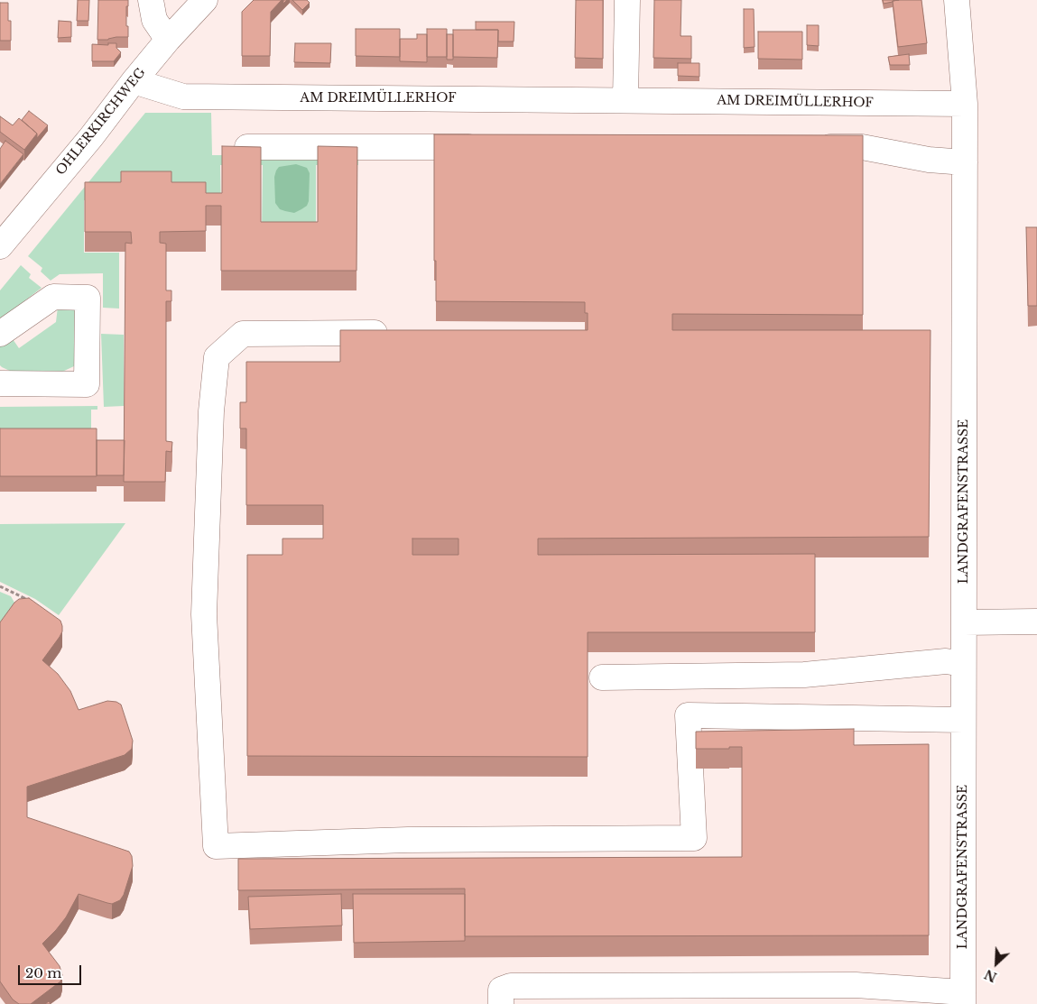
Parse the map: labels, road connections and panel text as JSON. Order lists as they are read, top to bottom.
{
  "streets": {
    "street": ["AM DREIMÜLLERHOF", "OHLERKIRCHWEG", "LANDGRAFENSTRASSE"]
  },
  "crossings": [
    ["AM DREIMÜLLERHOF", "OHLERKIRCHWEG"],
    ["AM DREIMÜLLERHOF", "LANDGRAFENSTRASSE"]
  ],
  "scale_bar": "20 m",
  "north": "bottom left"
}
